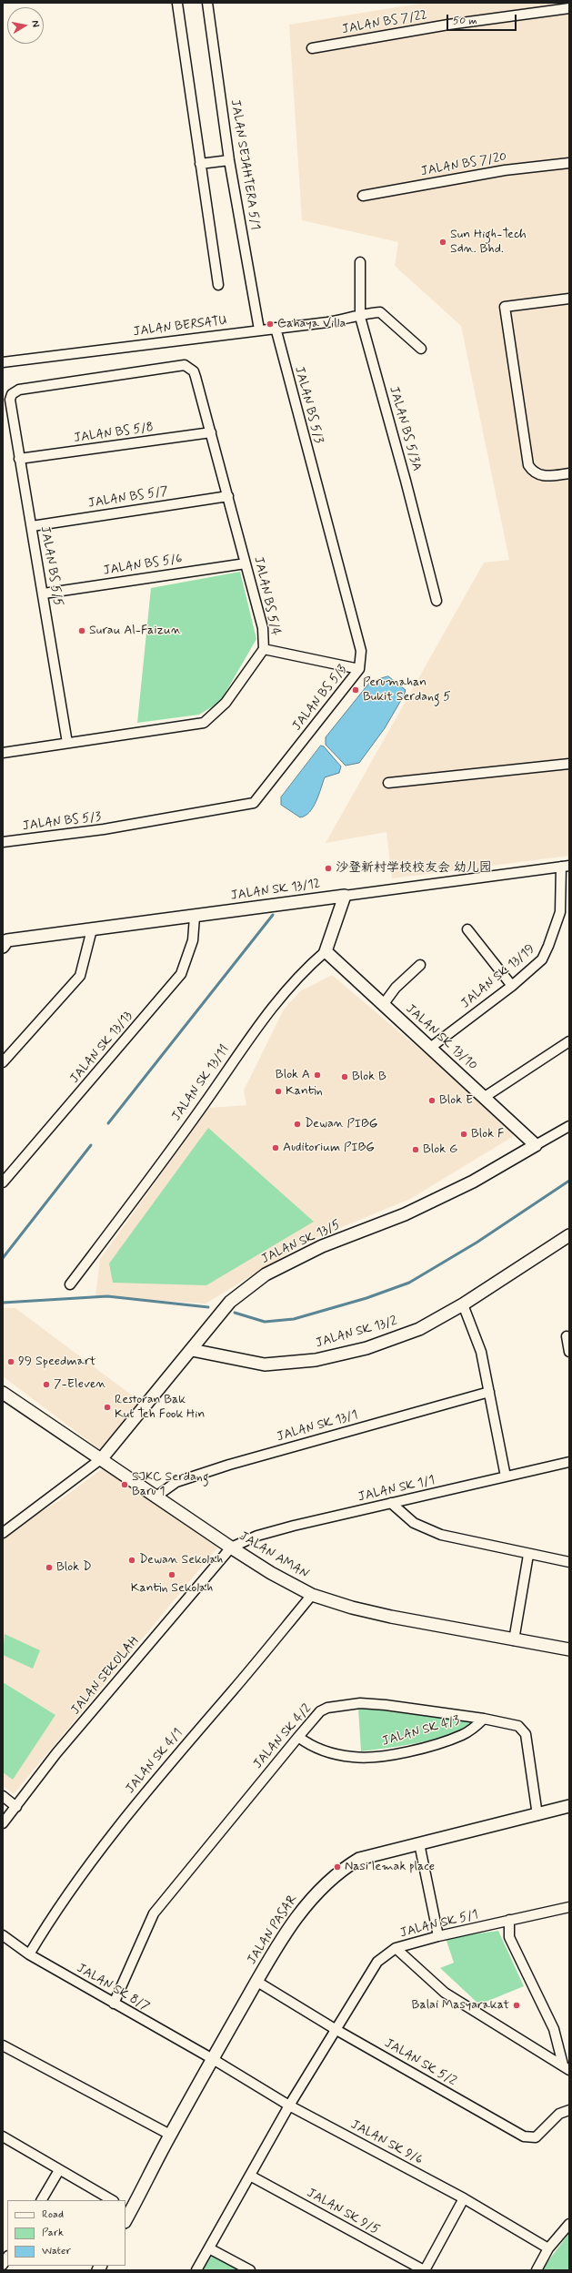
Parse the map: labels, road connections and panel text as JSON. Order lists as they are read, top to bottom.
{
  "streets": {
    "street": [
      "JALAN BS 7/22",
      "JALAN SEJAHTERA 5/1",
      "JALAN BS 7/20",
      "JALAN BERSATU",
      "JALAN BS 5/3",
      "JALAN BS 5/3A",
      "JALAN BS 5/8",
      "JALAN BS 5/7",
      "JALAN BS 5/6",
      "JALAN BS 5/5",
      "JALAN BS 5/4",
      "JALAN SK 13/12",
      "JALAN SK 13/19",
      "JALAN SK 13/10",
      "JALAN SK 13/13",
      "JALAN SK 13/11",
      "JALAN SK 13/5",
      "JALAN SK 13/2",
      "JALAN SK 13/1",
      "JALAN SK 1/1",
      "JALAN AMAN",
      "JALAN SEKOLAH",
      "JALAN SK 4/3",
      "JALAN SK 4/2",
      "JALAN SK 4/1",
      "JALAN SK 5/1",
      "JALAN PASAR",
      "JALAN SK 8/7",
      "JALAN SK 5/2",
      "JALAN SK 9/6",
      "JALAN SK 9/5"
    ]
  },
  "crossings": [
    ["JALAN SEJAHTERA 5/1", "JALAN BERSATU"],
    ["JALAN BERSATU", "JALAN BS 5/3"],
    ["JALAN BERSATU", "JALAN BS 5/3A"],
    ["JALAN BS 5/8", "JALAN BS 5/5"],
    ["JALAN BS 5/8", "JALAN BS 5/4"],
    ["JALAN BS 5/7", "JALAN BS 5/5"],
    ["JALAN BS 5/7", "JALAN BS 5/4"],
    ["JALAN BS 5/6", "JALAN BS 5/5"],
    ["JALAN BS 5/6", "JALAN BS 5/4"],
    ["JALAN BS 5/5", "JALAN BS 5/4"],
    ["JALAN SK 13/12", "JALAN SK 13/19"],
    ["JALAN SK 13/12", "JALAN SK 13/13"],
    ["JALAN SK 13/19", "JALAN SK 13/10"],
    ["JALAN SK 13/10", "JALAN SK 13/11"],
    ["JALAN SK 13/10", "JALAN SK 13/5"],
    ["JALAN SK 13/5", "JALAN SK 13/2"],
    ["JALAN SK 13/5", "JALAN AMAN"],
    ["JALAN SK 13/1", "JALAN AMAN"],
    ["JALAN SK 1/1", "JALAN AMAN"],
    ["JALAN SK 1/1", "JALAN SEKOLAH"],
    ["JALAN AMAN", "JALAN SEKOLAH"],
    ["JALAN AMAN", "JALAN SK 4/1"],
    ["JALAN SK 4/3", "JALAN SK 4/2"],
    ["JALAN SK 4/2", "JALAN PASAR"],
    ["JALAN SK 4/2", "JALAN SK 8/7"],
    ["JALAN SK 4/1", "JALAN SK 8/7"],
    ["JALAN SK 5/1", "JALAN SK 5/2"],
    ["JALAN SK 5/1", "JALAN SK 9/6"],
    ["JALAN SK 5/1", "JALAN SK 9/5"],
    ["JALAN PASAR", "JALAN SK 8/7"],
    ["JALAN PASAR", "JALAN SK 5/2"],
    ["JALAN PASAR", "JALAN SK 9/6"],
    ["JALAN SK 8/7", "JALAN SK 9/6"]
  ],
  "places": [
    "Sun High-Tech Sdn. Bhd.",
    "Cahaya Villa",
    "Surau Al-Faizun",
    "Perumahan Bukit Serdang 5",
    "沙登新村学校校友会 幼儿园",
    "Blok A",
    "Blok B",
    "Kantin",
    "Blok E",
    "Dewan PIBG",
    "Blok F",
    "Auditorium PIBG",
    "Blok G",
    "99 Speedmart",
    "7-Eleven",
    "Restoran Bak Kut Teh Fook Hin",
    "SJKC Serdang Baru 1",
    "Dewan Sekolah",
    "Blok D",
    "Kantin Sekolah",
    "Nasi lemak place",
    "Balai Masyarakat"
  ],
  "legend": ["Road", "Park", "Water"],
  "scale_bar": "50 m",
  "north": "right"
}
